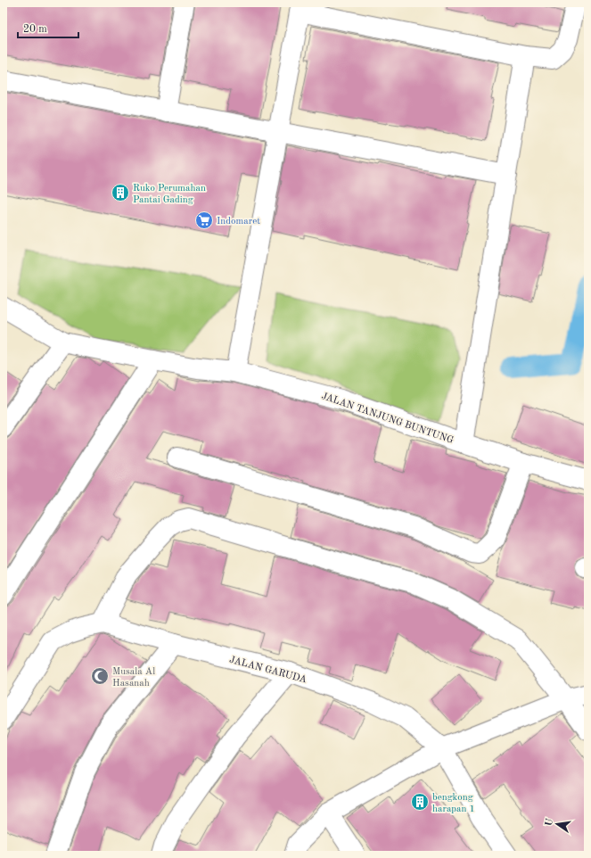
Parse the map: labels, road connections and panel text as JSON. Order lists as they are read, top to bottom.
{
  "streets": {
    "street": ["JALAN TANJUNG BUNTUNG", "JALAN GARUDA"]
  },
  "places": {
    "building": ["Ruko Perumahan Pantai Gading", "bengkong harapan 1"],
    "supermarket": ["Indomaret"],
    "mosque": ["Musala Al Hasanah"]
  },
  "scale_bar": "20 m",
  "north": "left"
}
